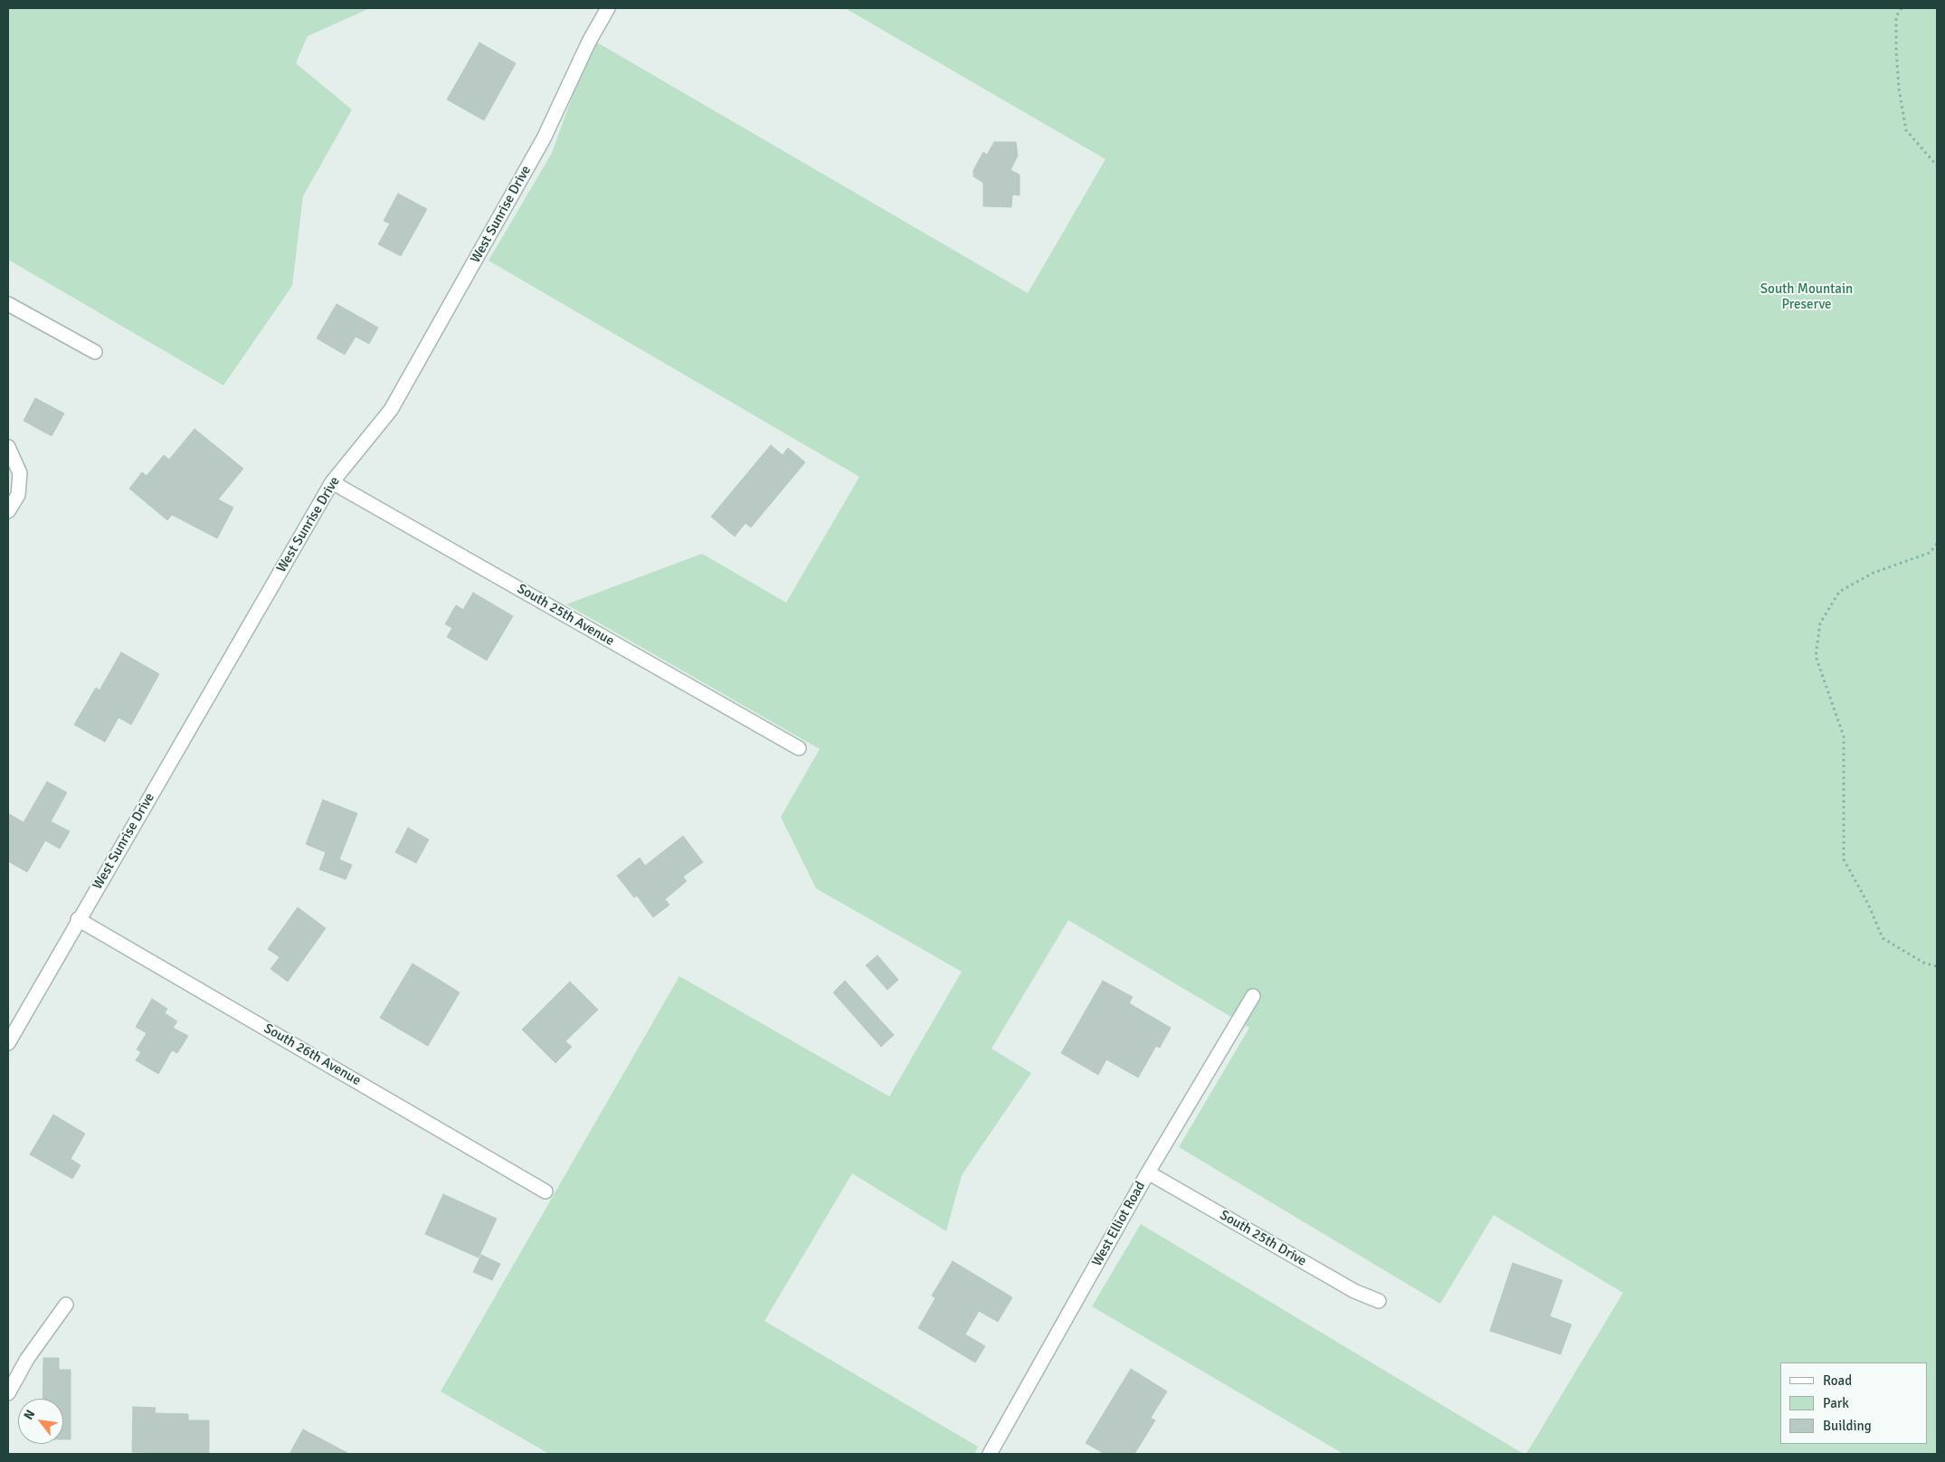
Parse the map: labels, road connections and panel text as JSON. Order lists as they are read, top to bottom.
{
  "streets": {
    "street": [
      "West Sunrise Drive",
      "South 25th Avenue",
      "South 26th Avenue",
      "West Elliot Road",
      "South 25th Drive"
    ]
  },
  "crossings": [
    ["West Sunrise Drive", "South 25th Avenue"],
    ["West Sunrise Drive", "South 26th Avenue"],
    ["West Elliot Road", "South 25th Drive"]
  ],
  "parks": ["South Mountain Preserve"],
  "legend": ["Road", "Park", "Building"],
  "north": "top left"
}
